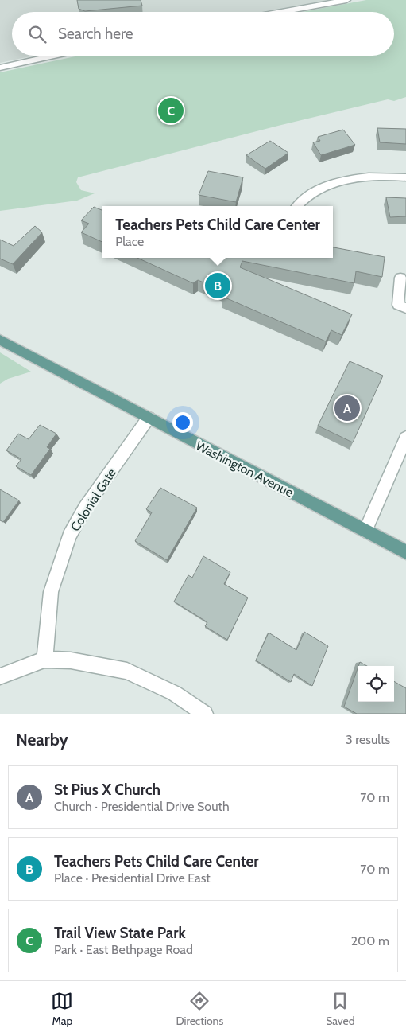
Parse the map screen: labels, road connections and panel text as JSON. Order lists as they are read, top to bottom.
{
  "streets": {
    "main road": ["Washington Avenue"],
    "street": ["Colonial Gate"]
  },
  "crossings": [
    ["Washington Avenue", "Colonial Gate"]
  ],
  "page": {
    "search": "Search here",
    "pins": ["C", "B", "A"],
    "popup": ["Teachers Pets Child Care Center", "Place"],
    "heading": ["Nearby", "3 results"],
    "list": [
      {
        "mark": "A",
        "name": "St Pius X Church",
        "note": "Church · Presidential Drive South",
        "value": "70 m"
      },
      {
        "mark": "B",
        "name": "Teachers Pets Child Care Center",
        "note": "Place · Presidential Drive East",
        "value": "70 m"
      },
      {
        "mark": "C",
        "name": "Trail View State Park",
        "note": "Park · East Bethpage Road",
        "value": "200 m"
      }
    ],
    "nav": ["Map", "Directions", "Saved"]
  }
}
